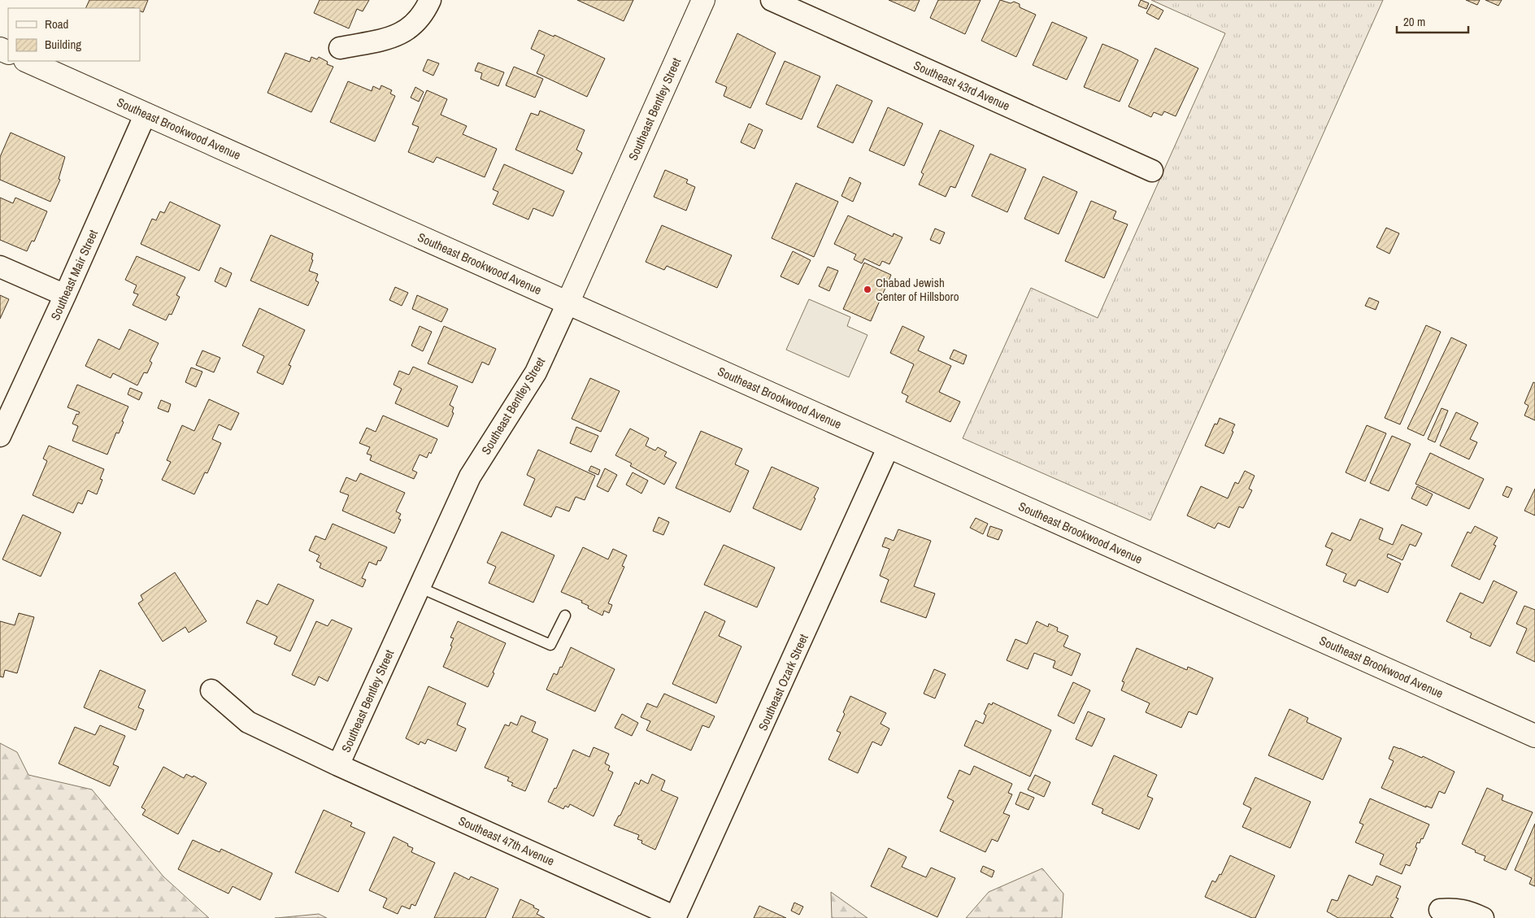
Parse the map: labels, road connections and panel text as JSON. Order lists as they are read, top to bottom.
{
  "streets": {
    "main road": ["Southeast Bentley Street", "Southeast Brookwood Avenue"],
    "street": [
      "Southeast 43rd Avenue",
      "Southeast Mair Street",
      "Southeast Ozark Street",
      "Southeast 47th Avenue"
    ]
  },
  "crossings": [
    ["Southeast Bentley Street", "Southeast Brookwood Avenue"],
    ["Southeast Bentley Street", "Southeast 47th Avenue"],
    ["Southeast Brookwood Avenue", "Southeast Mair Street"],
    ["Southeast Brookwood Avenue", "Southeast Ozark Street"],
    ["Southeast Ozark Street", "Southeast 47th Avenue"]
  ],
  "places": ["Chabad Jewish Center of Hillsboro"],
  "legend": ["Road", "Building"],
  "scale_bar": "20 m"
}
